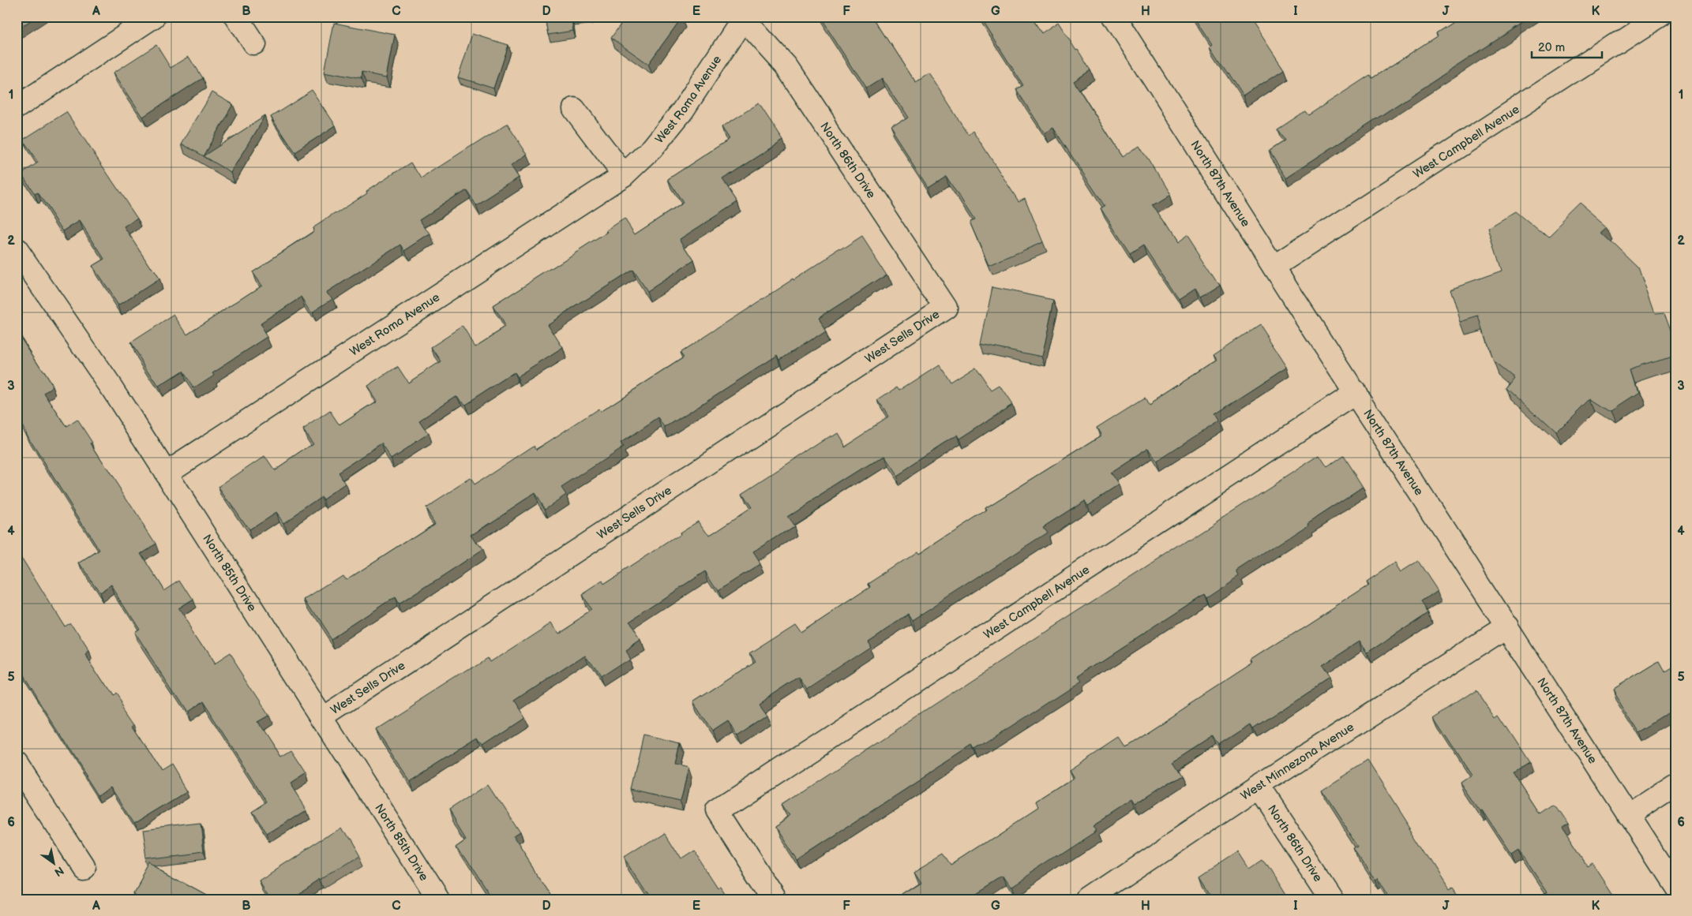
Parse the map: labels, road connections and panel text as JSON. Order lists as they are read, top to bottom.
{
  "streets": {
    "street": [
      "West Roma Avenue",
      "West Campbell Avenue",
      "North 86th Drive",
      "North 87th Avenue",
      "West Sells Drive",
      "North 85th Drive",
      "West Minnezona Avenue"
    ]
  },
  "crossings": [
    ["West Roma Avenue", "North 86th Drive"],
    ["West Roma Avenue", "North 85th Drive"],
    ["West Campbell Avenue", "North 87th Avenue"],
    ["North 86th Drive", "West Sells Drive"],
    ["North 86th Drive", "West Minnezona Avenue"],
    ["North 87th Avenue", "West Minnezona Avenue"],
    ["West Sells Drive", "North 85th Drive"]
  ],
  "scale_bar": "20 m",
  "north": "bottom right",
  "grid": {
    "columns": [
      "A",
      "B",
      "C",
      "D",
      "E",
      "F",
      "G",
      "H",
      "I",
      "J",
      "K"
    ],
    "rows": [
      "1",
      "2",
      "3",
      "4",
      "5",
      "6"
    ]
  }
}
